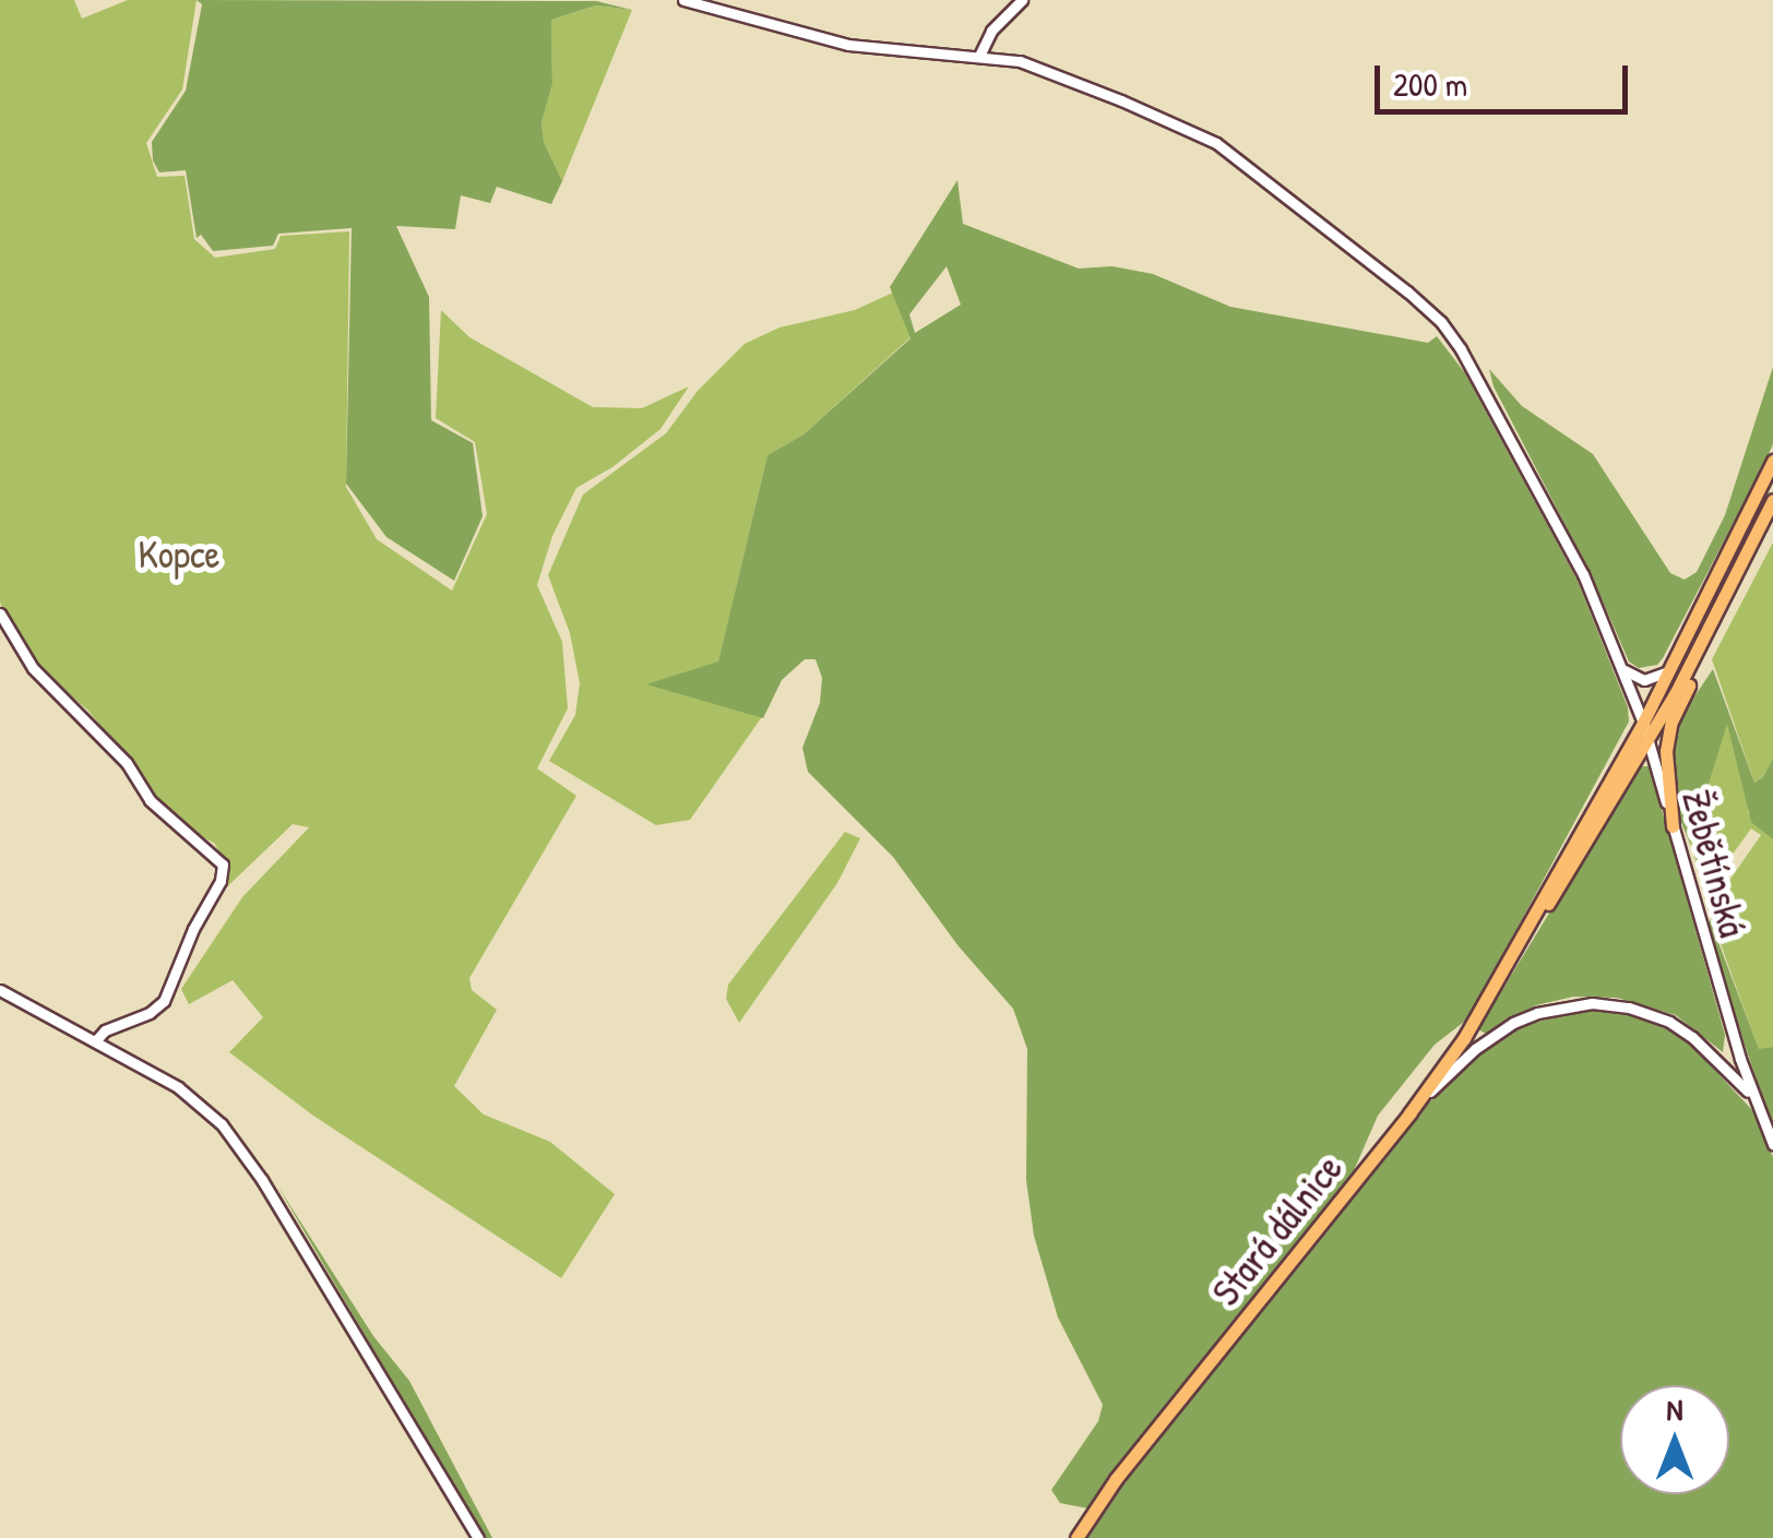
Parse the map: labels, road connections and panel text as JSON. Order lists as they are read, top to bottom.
{
  "streets": {
    "main road": ["Stará dálnice"],
    "street": ["Žebětínská"]
  },
  "crossings": [
    ["Žebětínská", "Stará dálnice"]
  ],
  "parks": ["Kopce"],
  "scale_bar": "200 m",
  "north": "top"
}
